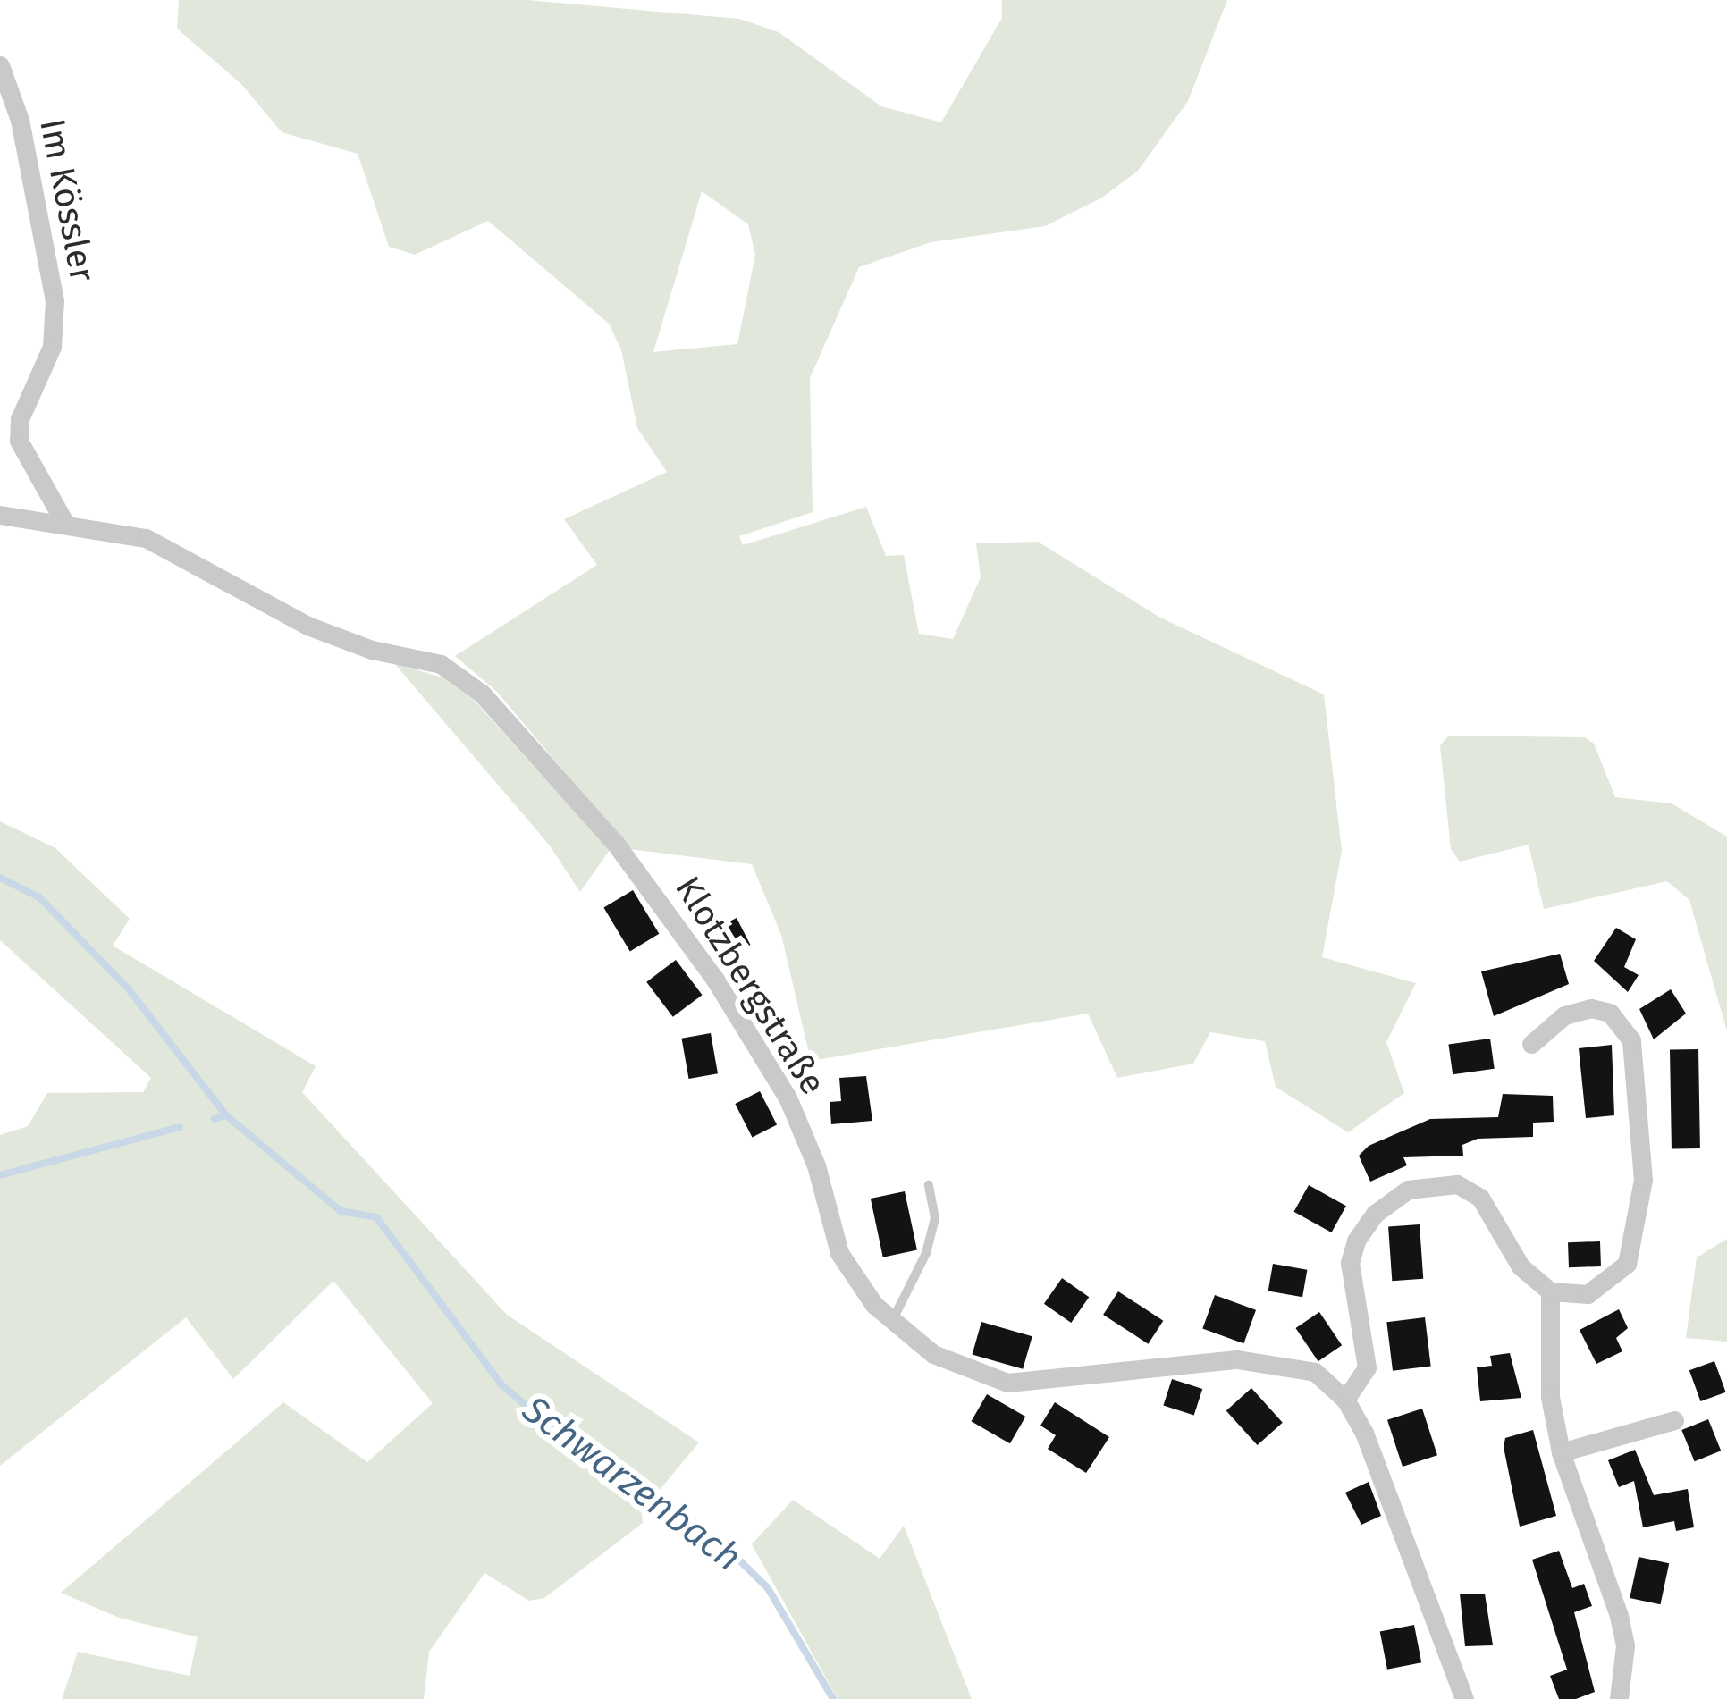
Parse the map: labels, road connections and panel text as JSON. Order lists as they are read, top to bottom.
{
  "streets": {
    "street": ["Im Kössler", "Klotzbergstraße"]
  },
  "crossings": [
    ["Im Kössler", "Klotzbergstraße"]
  ],
  "water": ["Schwarzenbach"]
}
